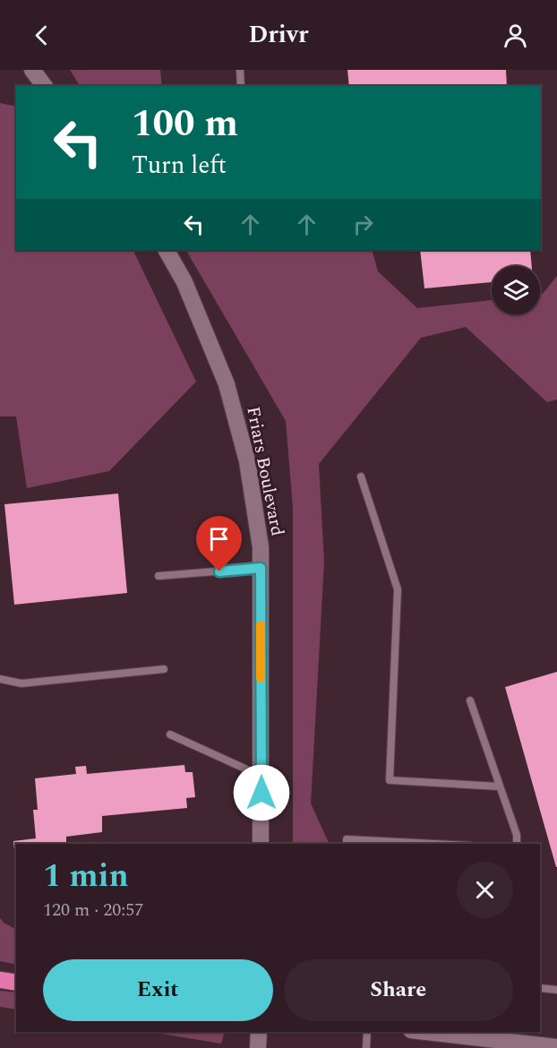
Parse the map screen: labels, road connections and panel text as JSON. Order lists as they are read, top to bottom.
{
  "streets": {
    "main road": ["Friars Boulevard"]
  },
  "page": {
    "header": "Drivr",
    "turn": ["100 m", "Turn left"],
    "heading": ["1 min", "120 m · 20:57"],
    "buttons": ["Exit", "Share"]
  }
}
